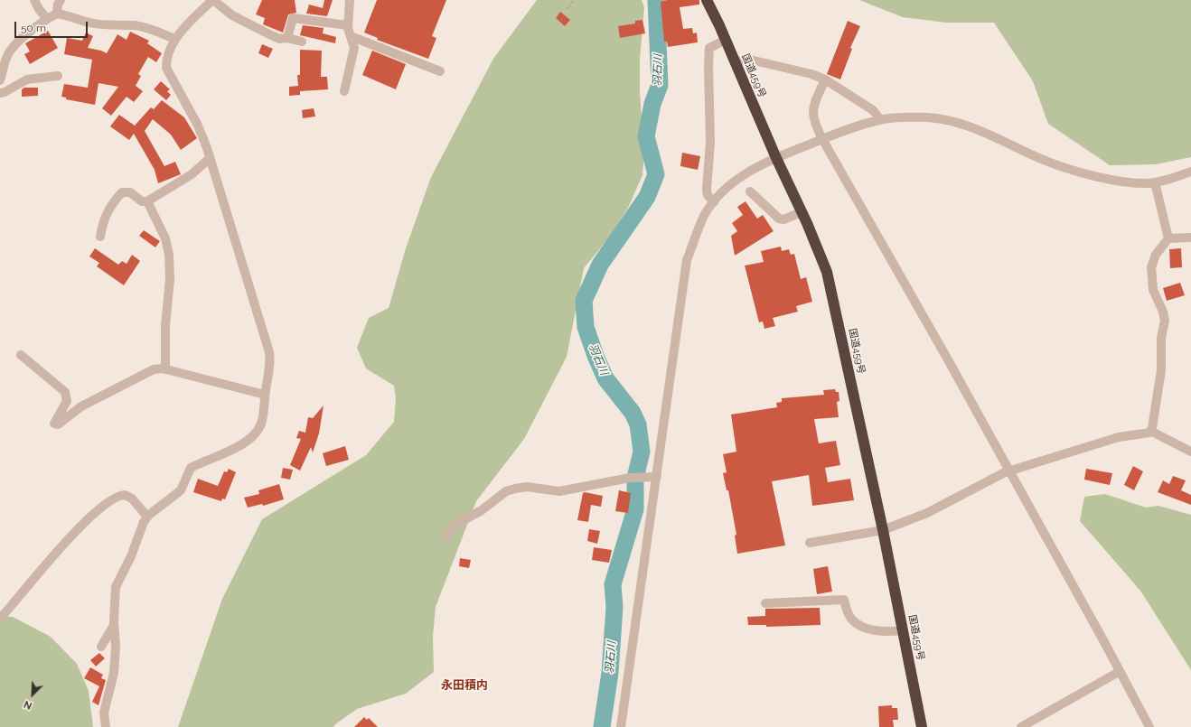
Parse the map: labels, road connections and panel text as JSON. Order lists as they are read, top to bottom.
{
  "streets": {
    "highway": ["国道459号"]
  },
  "districts": ["永田積内"],
  "water": ["羽石川"],
  "scale_bar": "50 m",
  "north": "bottom left"
}
